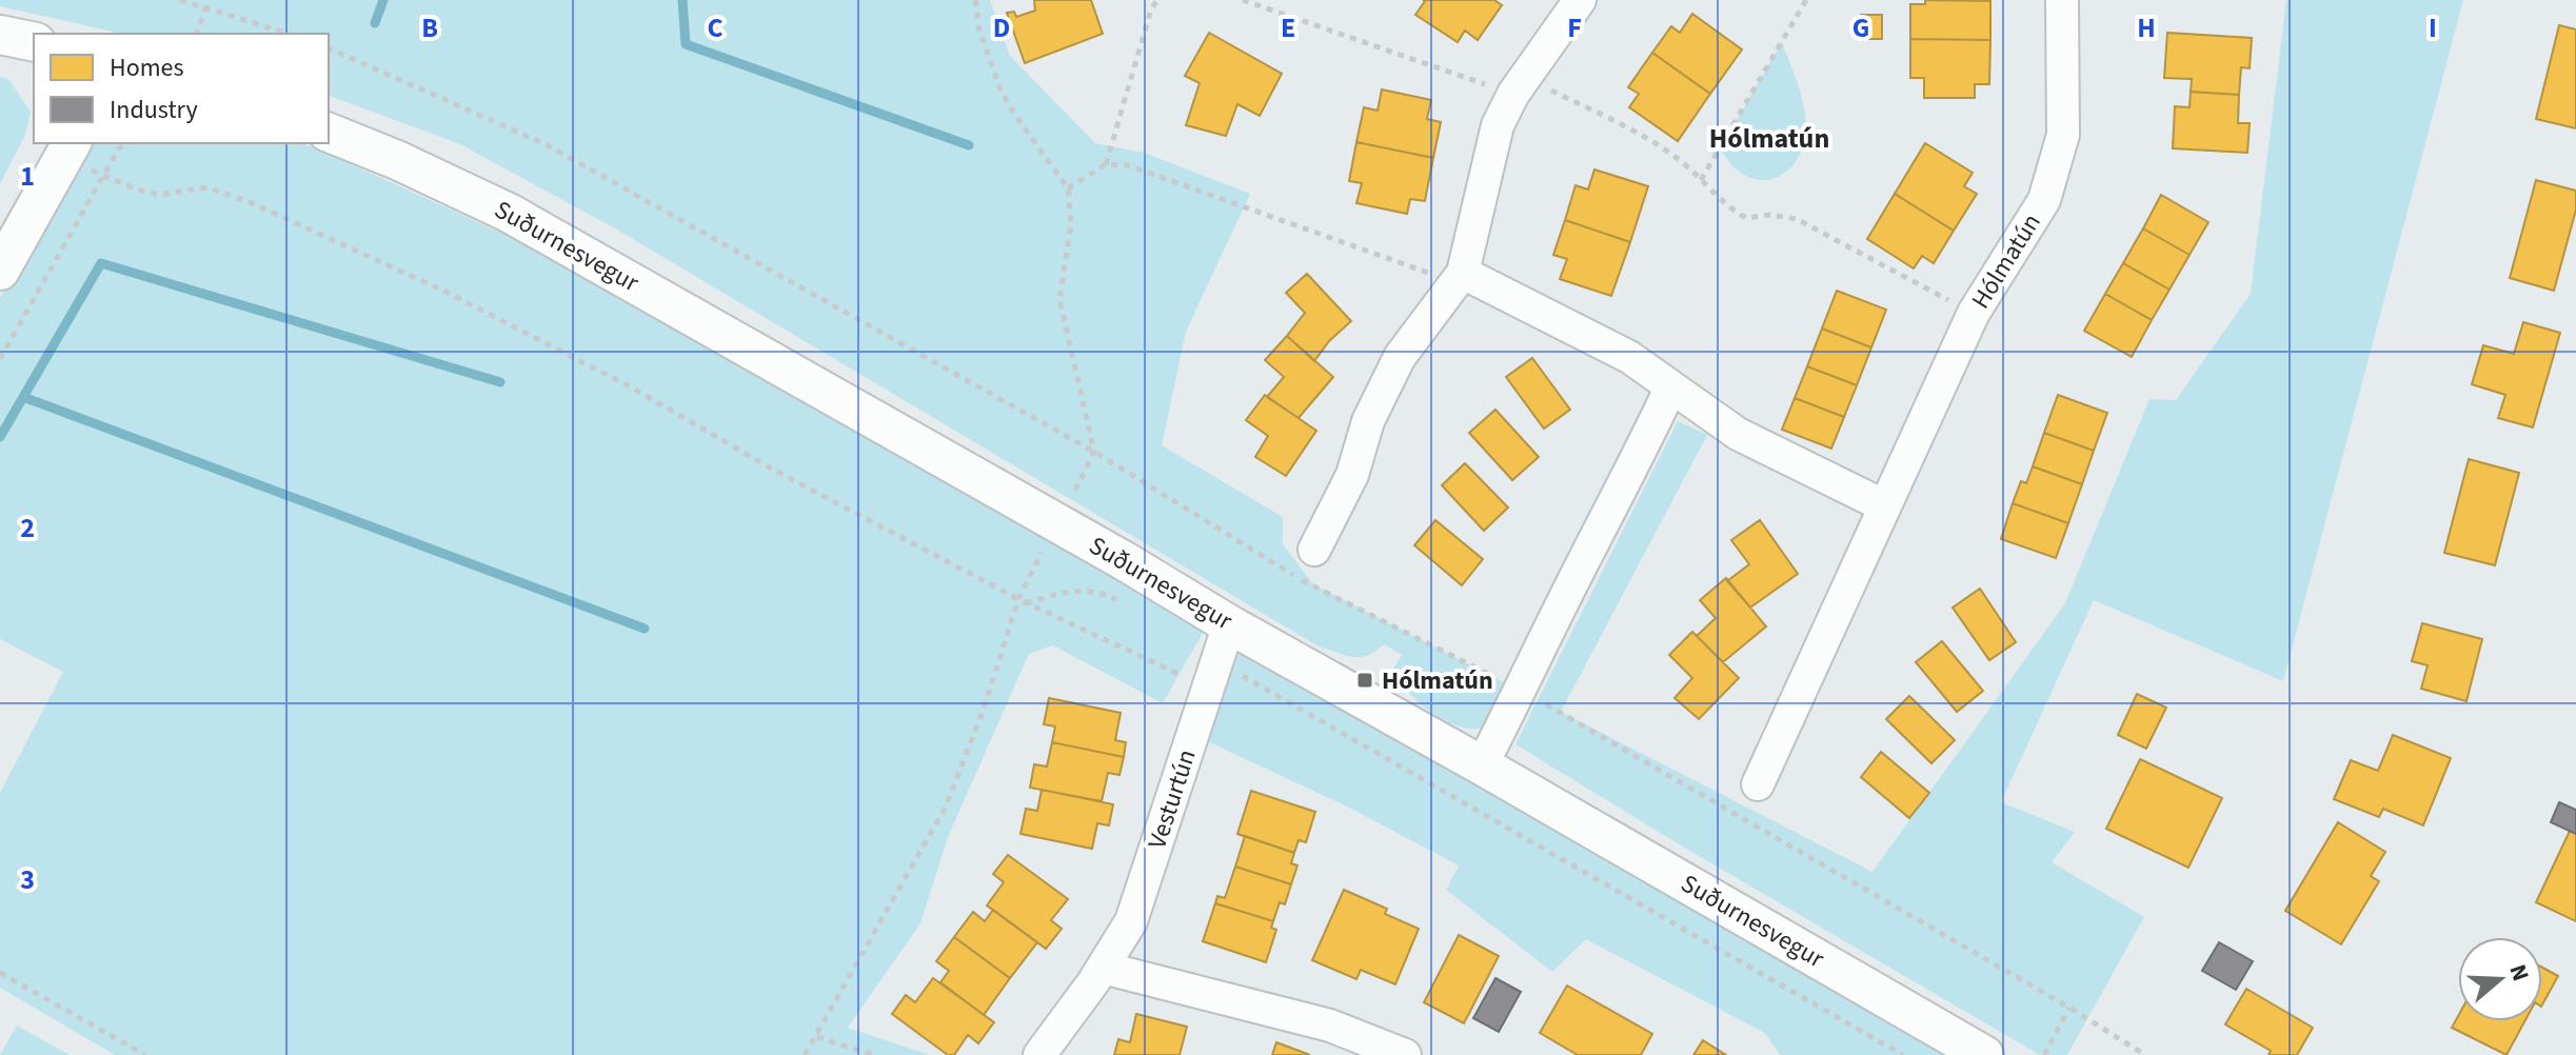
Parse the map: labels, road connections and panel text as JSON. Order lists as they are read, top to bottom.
{
  "streets": {
    "street": ["Suðurnesvegur", "Hólmatún", "Vesturtún"]
  },
  "crossings": [
    ["Suðurnesvegur", "Vesturtún"]
  ],
  "districts": ["Hólmatún"],
  "places": {
    "transit": ["Hólmatún"]
  },
  "legend": ["Homes", "Industry"],
  "north": "right",
  "grid": {
    "columns": [
      "B",
      "C",
      "D",
      "E",
      "F",
      "G",
      "H",
      "I"
    ],
    "rows": ["1", "2", "3"]
  }
}
